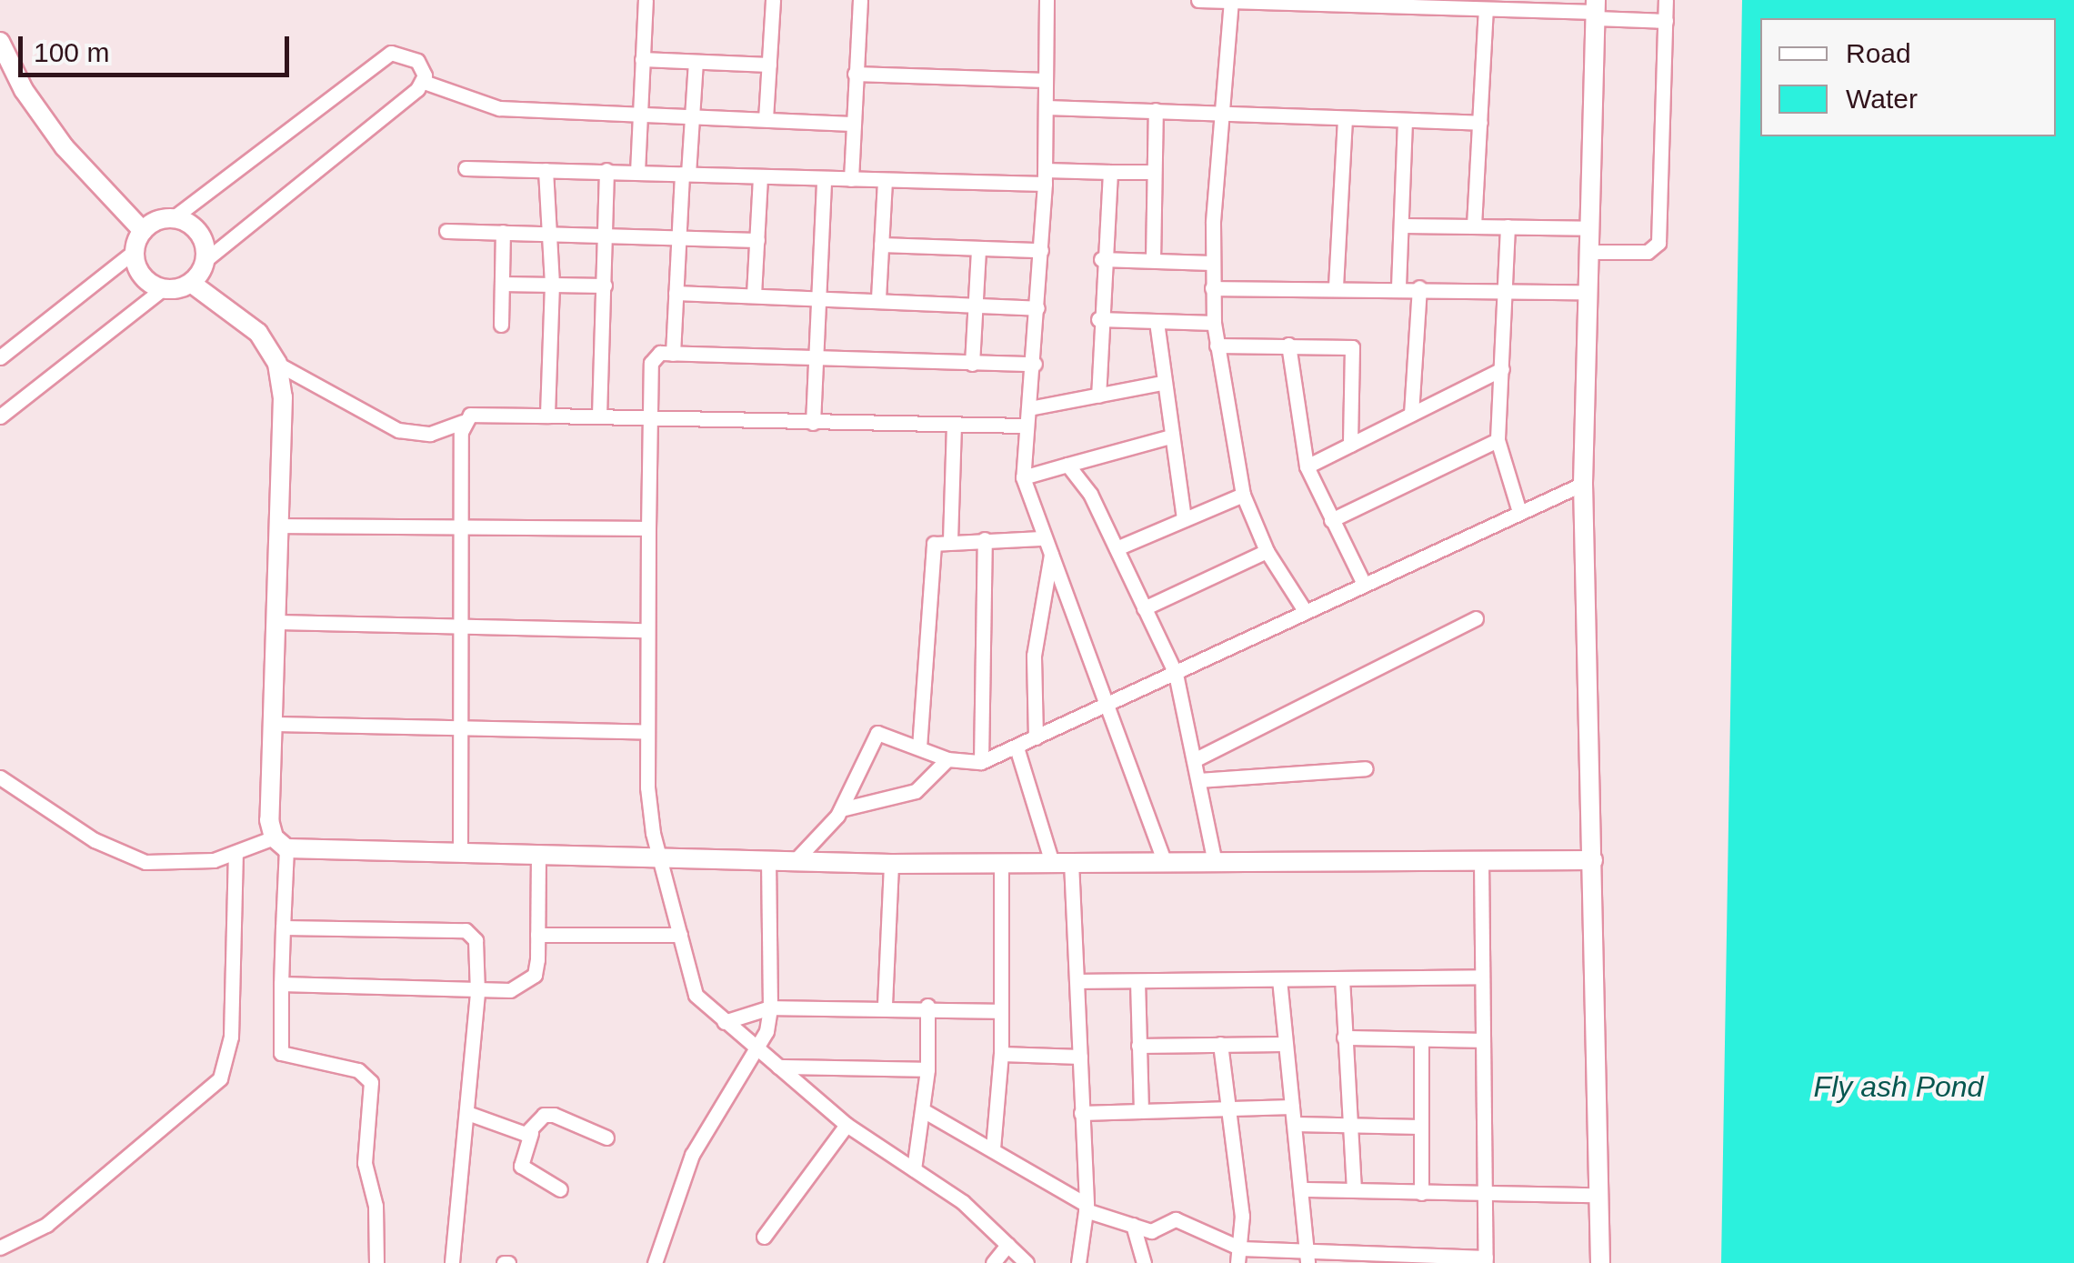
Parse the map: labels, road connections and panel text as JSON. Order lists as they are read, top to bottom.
{
  "water": ["Fly ash Pond"],
  "legend": ["Road", "Water"],
  "scale_bar": "100 m"
}
